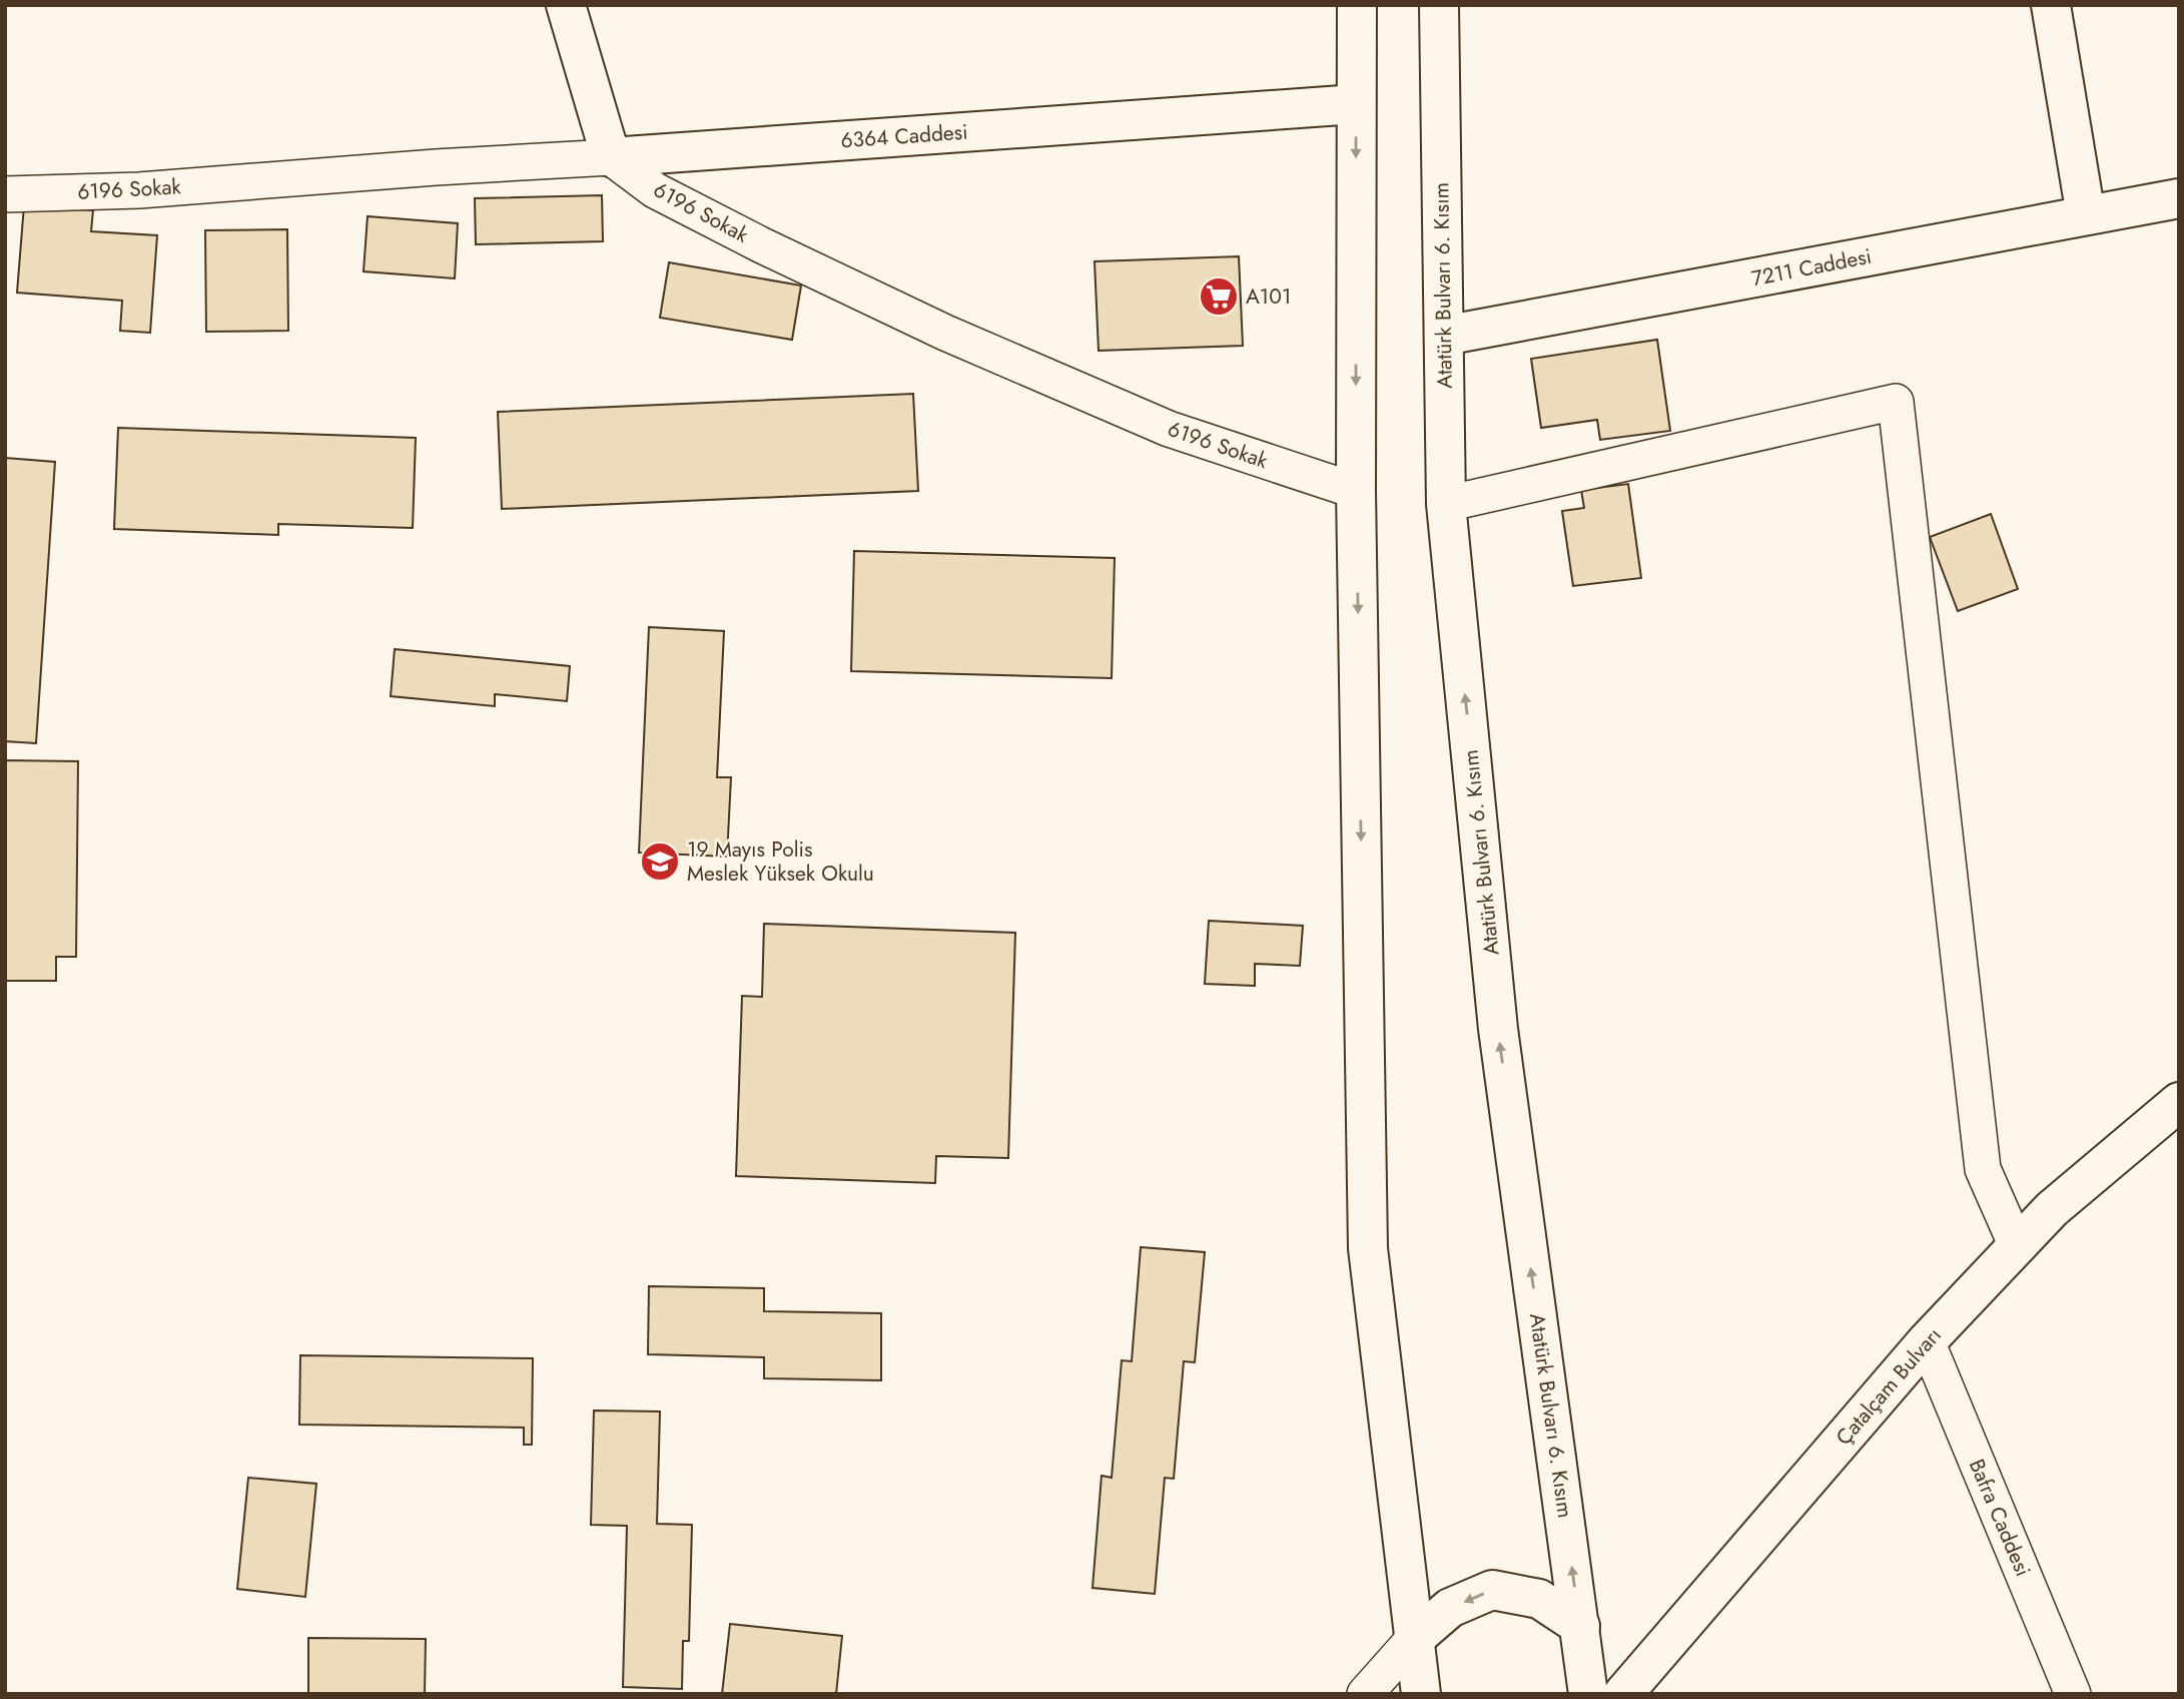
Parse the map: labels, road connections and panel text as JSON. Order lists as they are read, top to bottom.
{
  "streets": {
    "main road": [
      "6364 Caddesi",
      "7211 Caddesi",
      "Atatürk Bulvarı 6. Kısım",
      "Çatalçam Bulvarı"
    ],
    "street": ["6196 Sokak", "Bafra Caddesi"]
  },
  "crossings": [
    ["6364 Caddesi", "6196 Sokak"],
    ["7211 Caddesi", "Atatürk Bulvarı 6. Kısım"],
    ["Çatalçam Bulvarı", "Bafra Caddesi"]
  ],
  "places": {
    "supermarket": ["A101"],
    "school or university": ["19 Mayıs Polis Meslek Yüksek Okulu"]
  }
}
